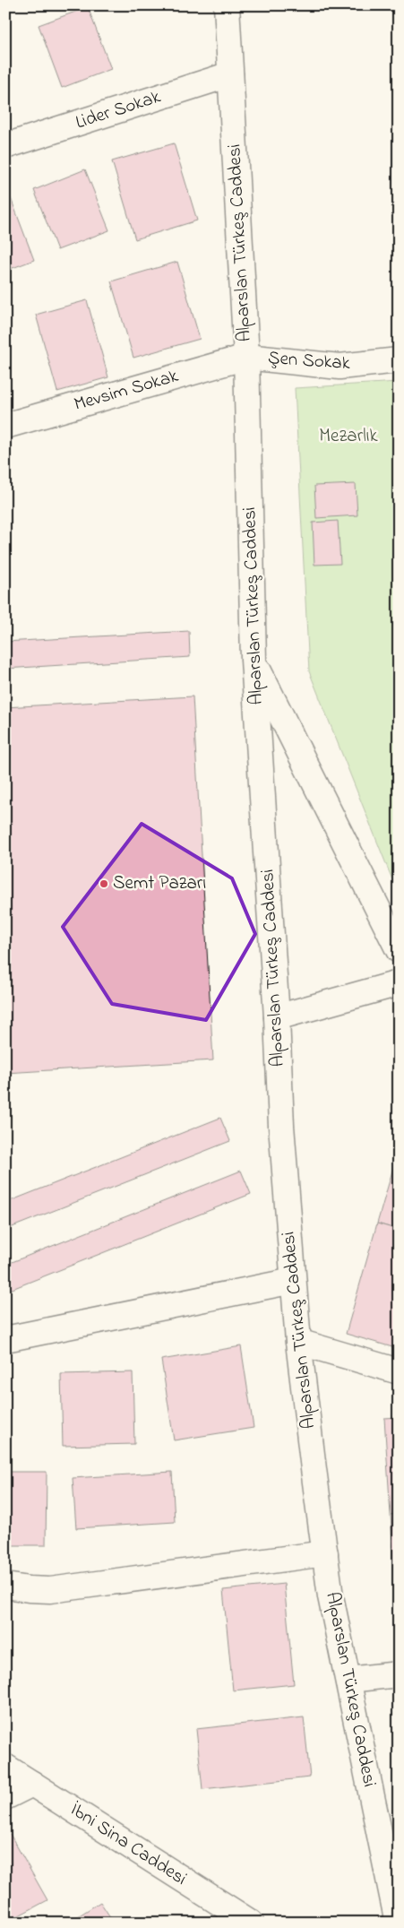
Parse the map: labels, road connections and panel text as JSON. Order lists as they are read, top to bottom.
{
  "streets": {
    "street": [
      "Lider Sokak",
      "Alparslan Türkeş Caddesi",
      "Şen Sokak",
      "Mevsim Sokak",
      "İbni Sina Caddesi"
    ]
  },
  "crossings": [
    ["Lider Sokak", "Alparslan Türkeş Caddesi"],
    ["Alparslan Türkeş Caddesi", "Şen Sokak"],
    ["Alparslan Türkeş Caddesi", "Mevsim Sokak"],
    ["Şen Sokak", "Mevsim Sokak"]
  ],
  "parks": ["Mezarlık"],
  "places": ["Semt Pazarı"]
}
